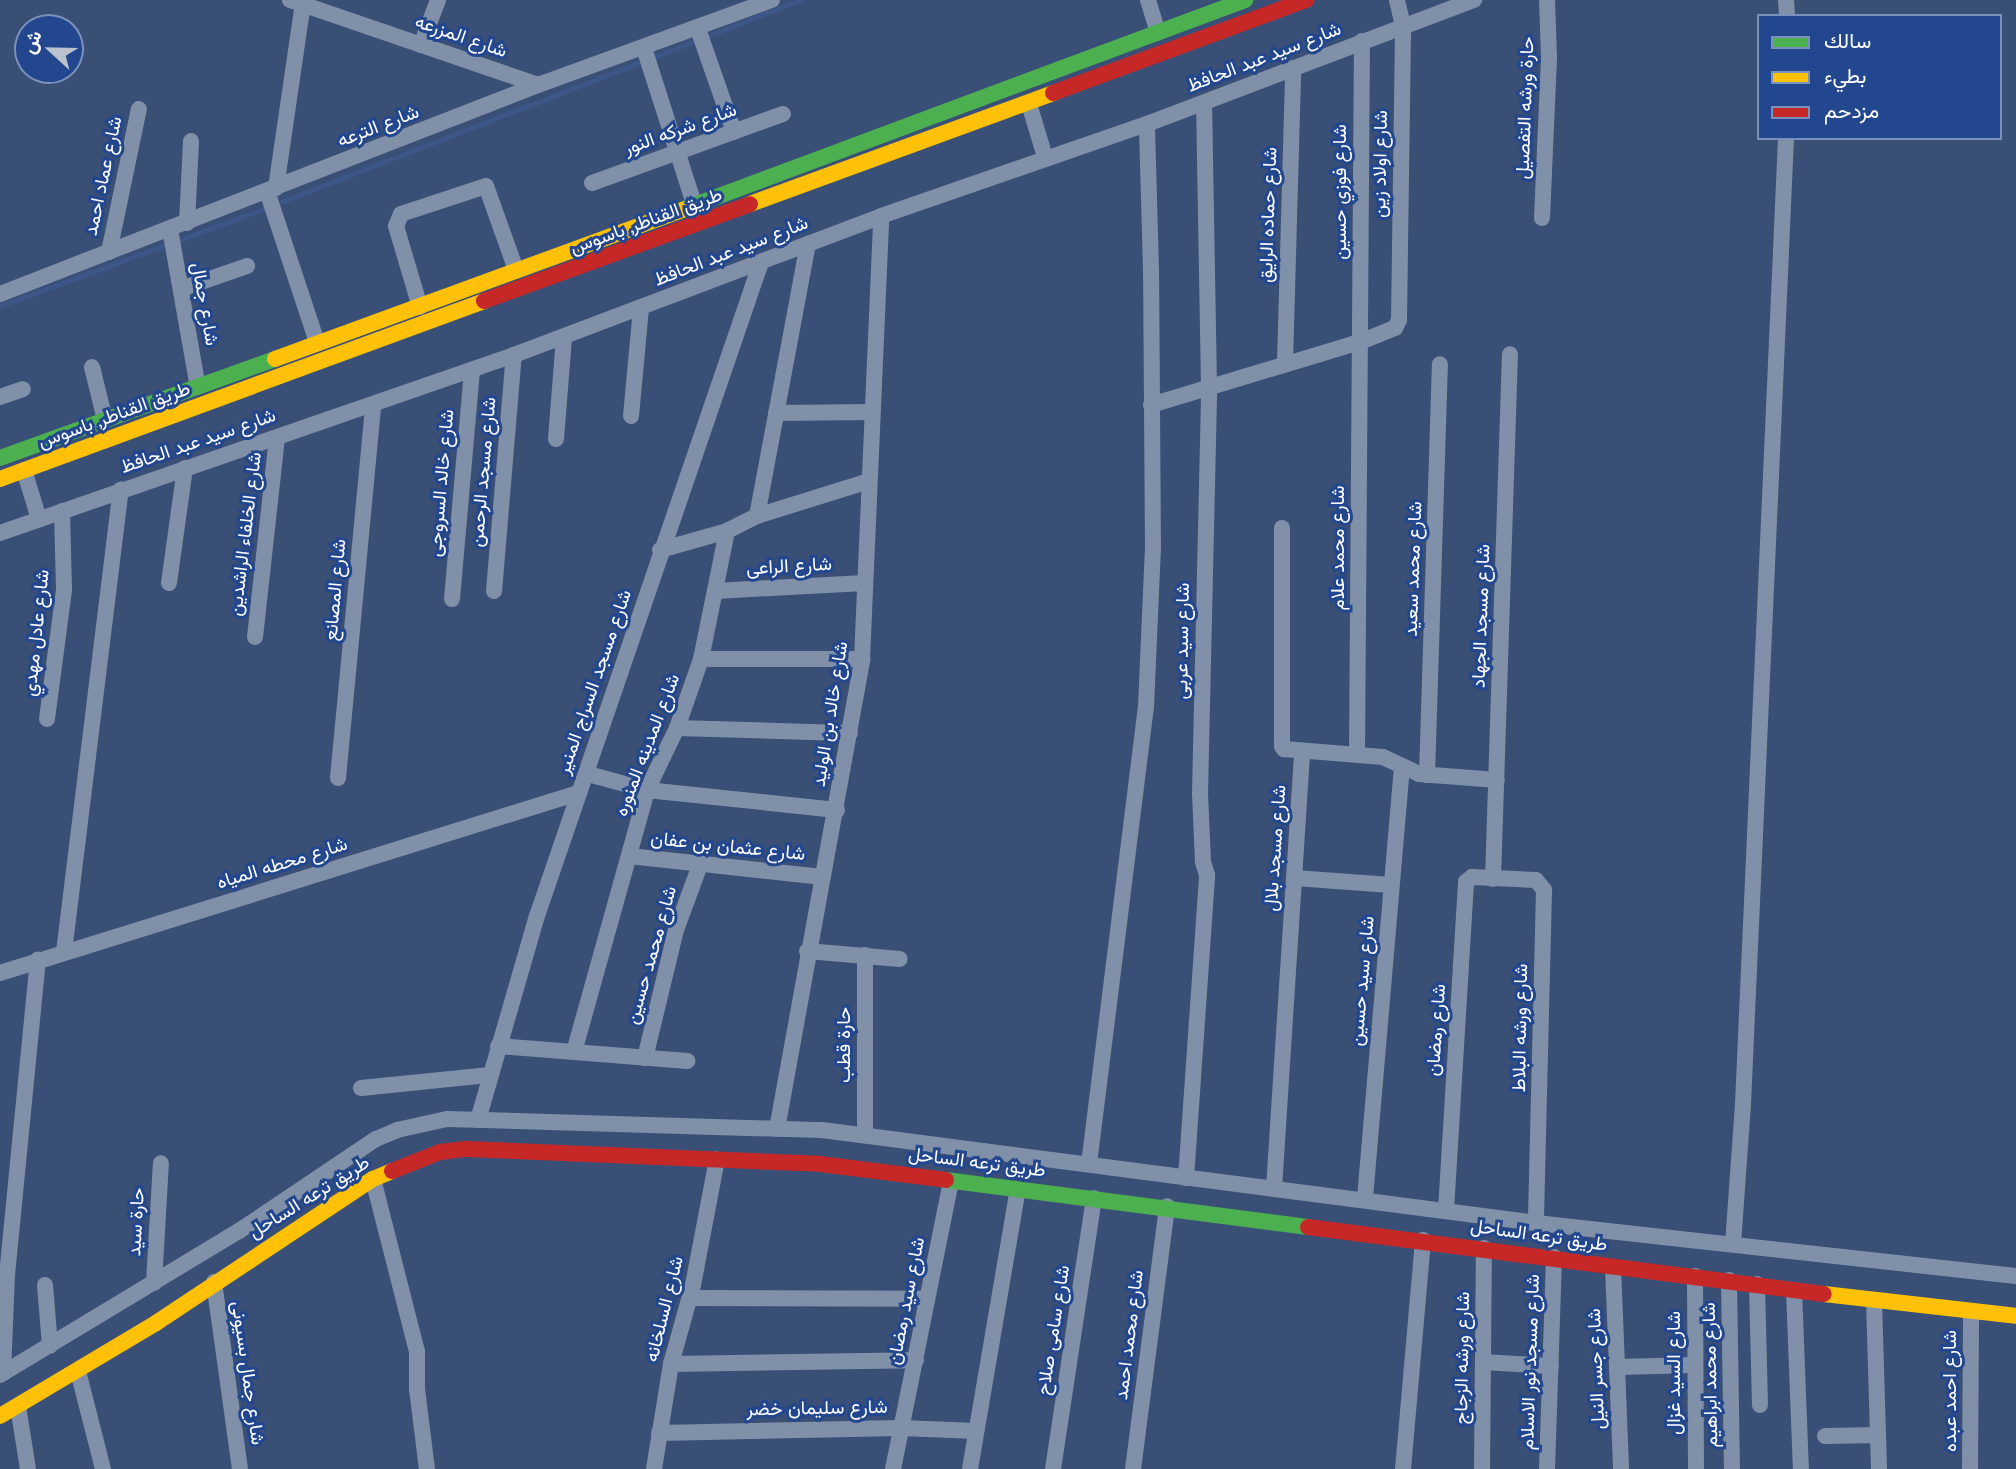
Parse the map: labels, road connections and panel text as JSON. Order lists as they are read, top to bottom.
{
  "streets": {
    "main road": ["طريق القناطر, باسوس", "طريق ترعه الساحل"],
    "street": [
      "شارع المزرعه",
      "شارع سيد عبد الحافظ",
      "حارة ورشه التفصيل",
      "شارع الترعه",
      "شارع شركه النور",
      "شارع اولاد زين",
      "شارع عماد احمد",
      "شارع فوزي حسين",
      "شارع حماده الرايق",
      "شارع جمال",
      "شارع مسجد الرحمن",
      "شارع خالد السروجى",
      "شارع الخلفاء الراشدين",
      "شارع محمد علام",
      "شارع الراعى",
      "شارع محمد سعيد",
      "شارع المصانع",
      "شارع مسجد الجهاد",
      "شارع عادل مهدي",
      "شارع سيد عربى",
      "شارع مسجد السراج المنير",
      "شارع خالد بن الوليد",
      "شارع المدينه المنوره",
      "شارع عثمان بن عفان",
      "شارع مسجد بلال",
      "شارع محطه المياه",
      "شارع محمد حسين",
      "شارع سيد حسين",
      "شارع ورشه البلاط",
      "شارع رمضان",
      "حارة قطب",
      "حارة سيد",
      "شارع سيد رمضان",
      "شارع السلخانه",
      "شارع سامى صلاح",
      "شارع محمد احمد",
      "شارع ورشه الزجاج",
      "شارع مسجد نور الاسلام",
      "شارع جسر النيل",
      "شارع جمال بسيونى",
      "شارع السيد غزال",
      "شارع محمد ابراهيم",
      "شارع احمد عبده",
      "شارع سليمان خضر"
    ]
  },
  "crossings": [
    ["شارع المزرعه", "شارع الترعه"],
    ["شارع سيد عبد الحافظ", "شارع اولاد زين"],
    ["شارع سيد عبد الحافظ", "شارع فوزي حسين"],
    ["شارع سيد عبد الحافظ", "شارع حماده الرايق"],
    ["شارع سيد عبد الحافظ", "شارع مسجد الرحمن"],
    ["شارع سيد عبد الحافظ", "شارع خالد السروجى"],
    ["شارع سيد عبد الحافظ", "شارع الخلفاء الراشدين"],
    ["شارع سيد عبد الحافظ", "شارع المصانع"],
    ["شارع سيد عبد الحافظ", "شارع عادل مهدي"],
    ["شارع سيد عبد الحافظ", "شارع سيد عربى"],
    ["شارع سيد عبد الحافظ", "شارع مسجد السراج المنير"],
    ["شارع سيد عبد الحافظ", "شارع خالد بن الوليد"],
    ["شارع الترعه", "شارع عماد احمد"],
    ["شارع الترعه", "شارع جمال"],
    ["شارع اولاد زين", "شارع فوزي حسين"],
    ["شارع اولاد زين", "شارع محمد علام"],
    ["شارع فوزي حسين", "شارع محمد علام"],
    ["طريق القناطر, باسوس", "شارع جمال"],
    ["شارع الراعى", "شارع خالد بن الوليد"],
    ["شارع الراعى", "شارع المدينه المنوره"],
    ["شارع مسجد الجهاد", "شارع ورشه البلاط"],
    ["شارع مسجد الجهاد", "شارع رمضان"],
    ["شارع سيد عربى", "طريق ترعه الساحل"],
    ["شارع مسجد السراج المنير", "شارع محطه المياه"],
    ["شارع مسجد السراج المنير", "طريق ترعه الساحل"],
    ["شارع خالد بن الوليد", "شارع عثمان بن عفان"],
    ["شارع خالد بن الوليد", "طريق ترعه الساحل"],
    ["شارع المدينه المنوره", "شارع عثمان بن عفان"],
    ["شارع عثمان بن عفان", "شارع محمد حسين"],
    ["شارع مسجد بلال", "طريق ترعه الساحل"],
    ["شارع سيد حسين", "طريق ترعه الساحل"],
    ["شارع ورشه البلاط", "شارع رمضان"],
    ["شارع ورشه البلاط", "طريق ترعه الساحل"],
    ["شارع رمضان", "طريق ترعه الساحل"],
    ["حارة قطب", "طريق ترعه الساحل"],
    ["طريق ترعه الساحل", "حارة سيد"],
    ["طريق ترعه الساحل", "شارع سيد رمضان"],
    ["طريق ترعه الساحل", "شارع السلخانه"],
    ["طريق ترعه الساحل", "شارع سامى صلاح"],
    ["طريق ترعه الساحل", "شارع محمد احمد"],
    ["طريق ترعه الساحل", "شارع ورشه الزجاج"],
    ["طريق ترعه الساحل", "شارع مسجد نور الاسلام"],
    ["طريق ترعه الساحل", "شارع جسر النيل"],
    ["طريق ترعه الساحل", "شارع جمال بسيونى"],
    ["طريق ترعه الساحل", "شارع السيد غزال"],
    ["طريق ترعه الساحل", "شارع محمد ابراهيم"],
    ["طريق ترعه الساحل", "شارع احمد عبده"],
    ["شارع سيد رمضان", "شارع سليمان خضر"],
    ["شارع السلخانه", "شارع سليمان خضر"]
  ],
  "legend": ["سالك", "بطيء", "مزدحم"],
  "north": "left"
}
